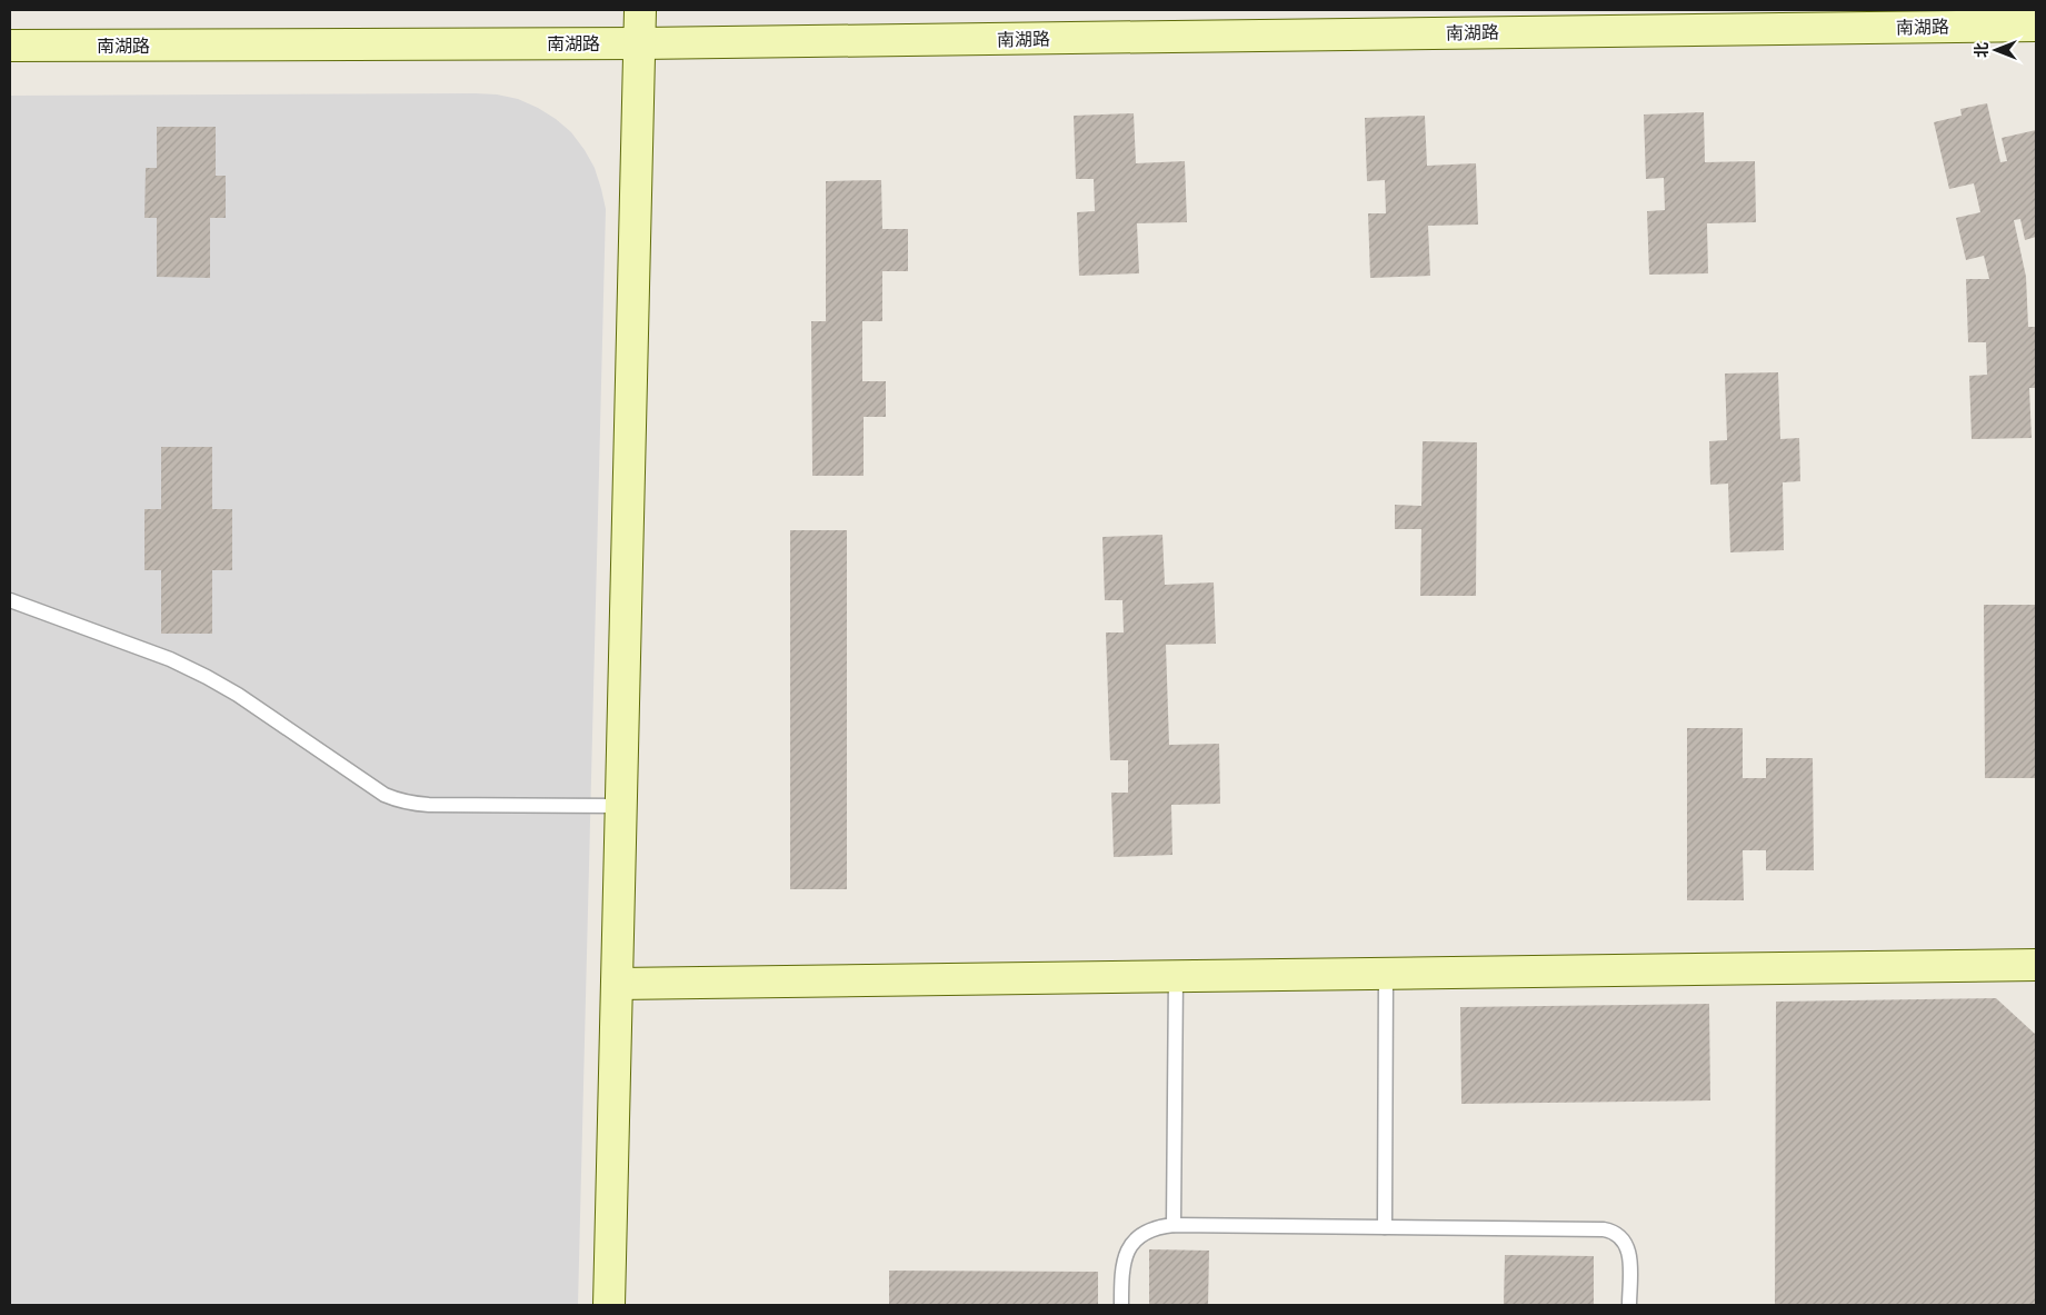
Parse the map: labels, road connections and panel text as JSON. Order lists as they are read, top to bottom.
{
  "streets": {
    "street": ["南湖路"]
  },
  "north": "left"
}
